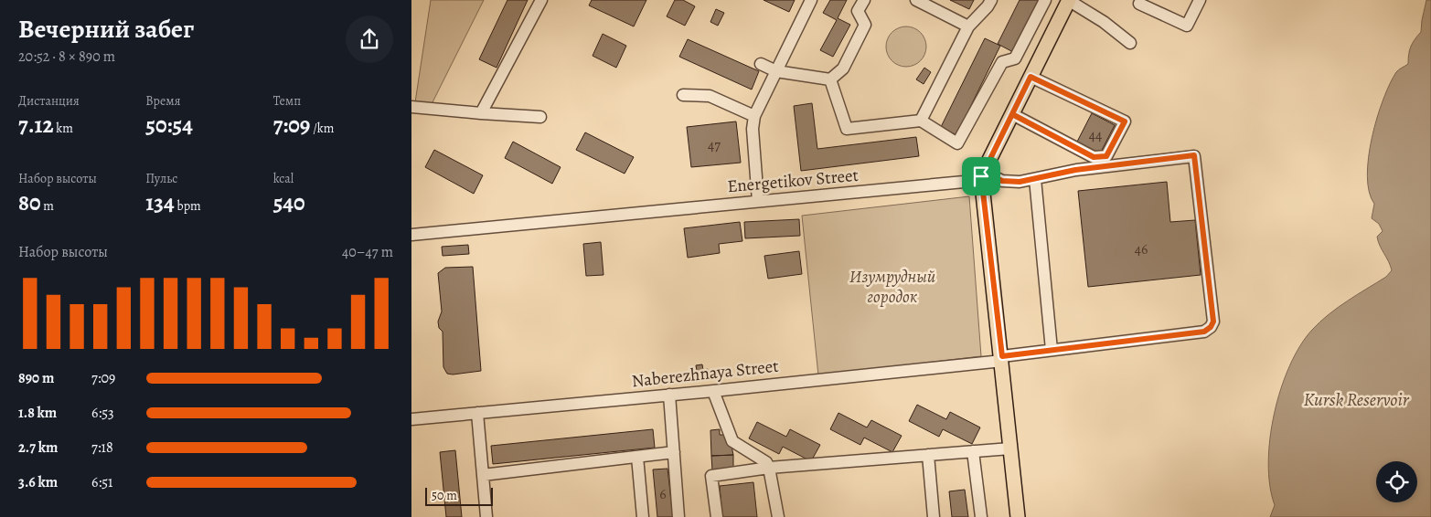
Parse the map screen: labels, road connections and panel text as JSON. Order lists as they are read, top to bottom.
{
  "streets": {
    "street": ["Energetikov Street", "Naberezhnaya Street"]
  },
  "water": ["Kursk Reservoir"],
  "parks": ["Изумрудный городок"],
  "house_numbers": [
    "44",
    "47",
    "46",
    "6"
  ],
  "scale_bar": "50 m",
  "page": {
    "heading": ["Вечерний забег", "20:52 · 8 × 890 m"],
    "stats": [
      ["Дистанция", "7.12 km"],
      ["Время", "50:54"],
      ["Темп", "7:09 /km"],
      ["Набор высоты", "80 m"],
      ["Пульс", "134 bpm"],
      ["kcal", "540"]
    ],
    "chart": ["Набор высоты", "40–47 m"],
    "list": [
      {
        "name": "890 m",
        "note": "7:09"
      },
      {
        "name": "1.8 km",
        "note": "6:53"
      },
      {
        "name": "2.7 km",
        "note": "7:18"
      },
      {
        "name": "3.6 km",
        "note": "6:51"
      }
    ],
    "scale": "50 m"
  }
}
